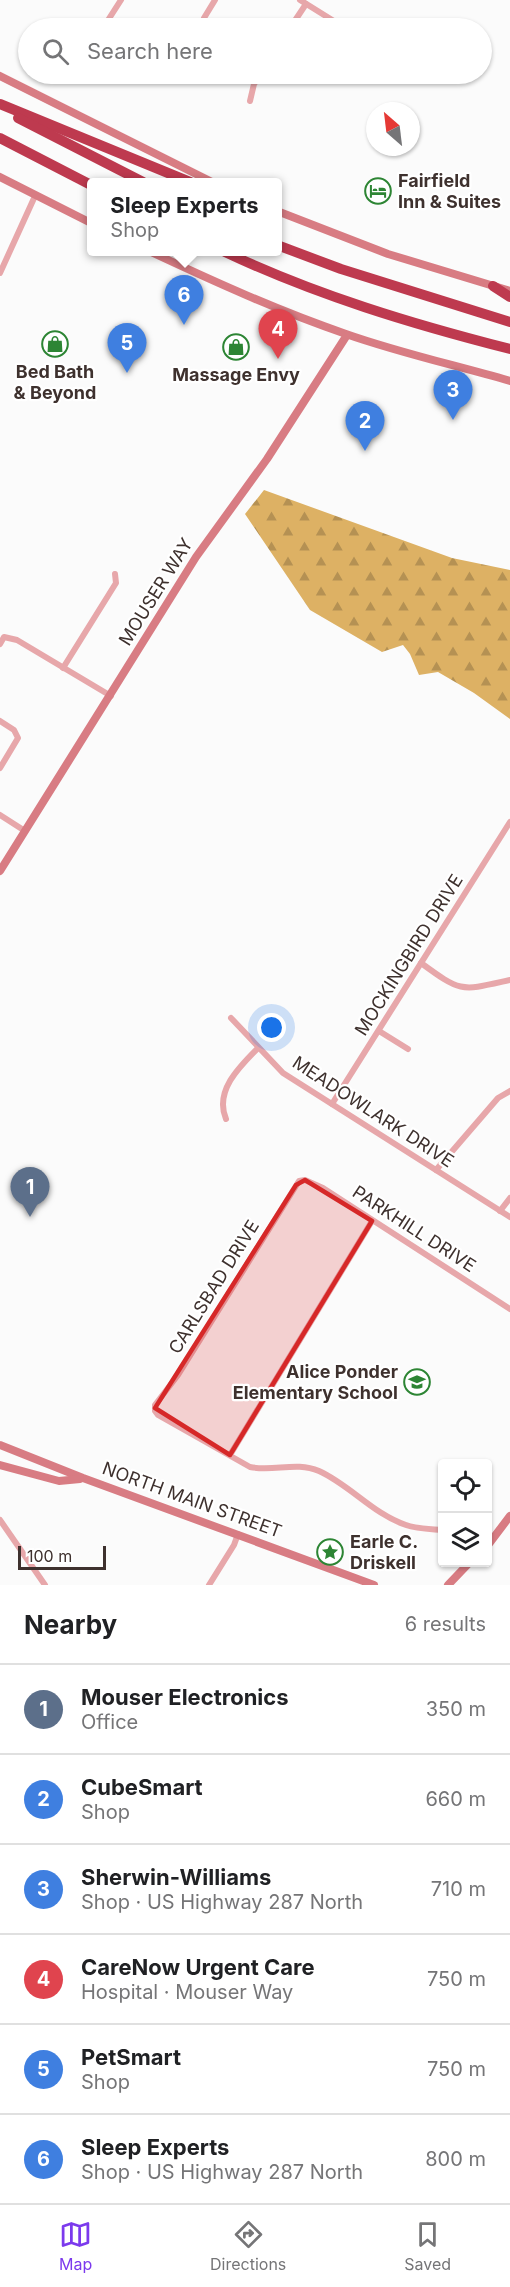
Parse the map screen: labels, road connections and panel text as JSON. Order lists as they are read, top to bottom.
{
  "streets": {
    "main road": ["MOUSER WAY", "NORTH MAIN STREET"],
    "street": [
      "MOCKINGBIRD DRIVE",
      "MEADOWLARK DRIVE",
      "PARKHILL DRIVE",
      "CARLSBAD DRIVE"
    ]
  },
  "crossings": [
    ["MOCKINGBIRD DRIVE", "MEADOWLARK DRIVE"],
    ["PARKHILL DRIVE", "CARLSBAD DRIVE"]
  ],
  "places": {
    "hotel": ["Fairfield Inn & Suites"],
    "shop": ["Bed Bath & Beyond", "Massage Envy"],
    "school or university": ["Alice Ponder Elementary School"],
    "place": ["Earle C. Driskell"]
  },
  "scale_bar": "100 m",
  "north": "top left",
  "page": {
    "search": "Search here",
    "popup": ["Sleep Experts", "Shop"],
    "pins": [
      "6",
      "4",
      "5",
      "3",
      "2",
      "1"
    ],
    "scale": "100 m",
    "heading": ["Nearby", "6 results"],
    "list": [
      {
        "mark": "1",
        "name": "Mouser Electronics",
        "note": "Office",
        "value": "350 m"
      },
      {
        "mark": "2",
        "name": "CubeSmart",
        "note": "Shop",
        "value": "660 m"
      },
      {
        "mark": "3",
        "name": "Sherwin-Williams",
        "note": "Shop · US Highway 287 North",
        "value": "710 m"
      },
      {
        "mark": "4",
        "name": "CareNow Urgent Care",
        "note": "Hospital · Mouser Way",
        "value": "750 m"
      },
      {
        "mark": "5",
        "name": "PetSmart",
        "note": "Shop",
        "value": "750 m"
      },
      {
        "mark": "6",
        "name": "Sleep Experts",
        "note": "Shop · US Highway 287 North",
        "value": "800 m"
      }
    ],
    "nav": ["Map", "Directions", "Saved"]
  }
}
